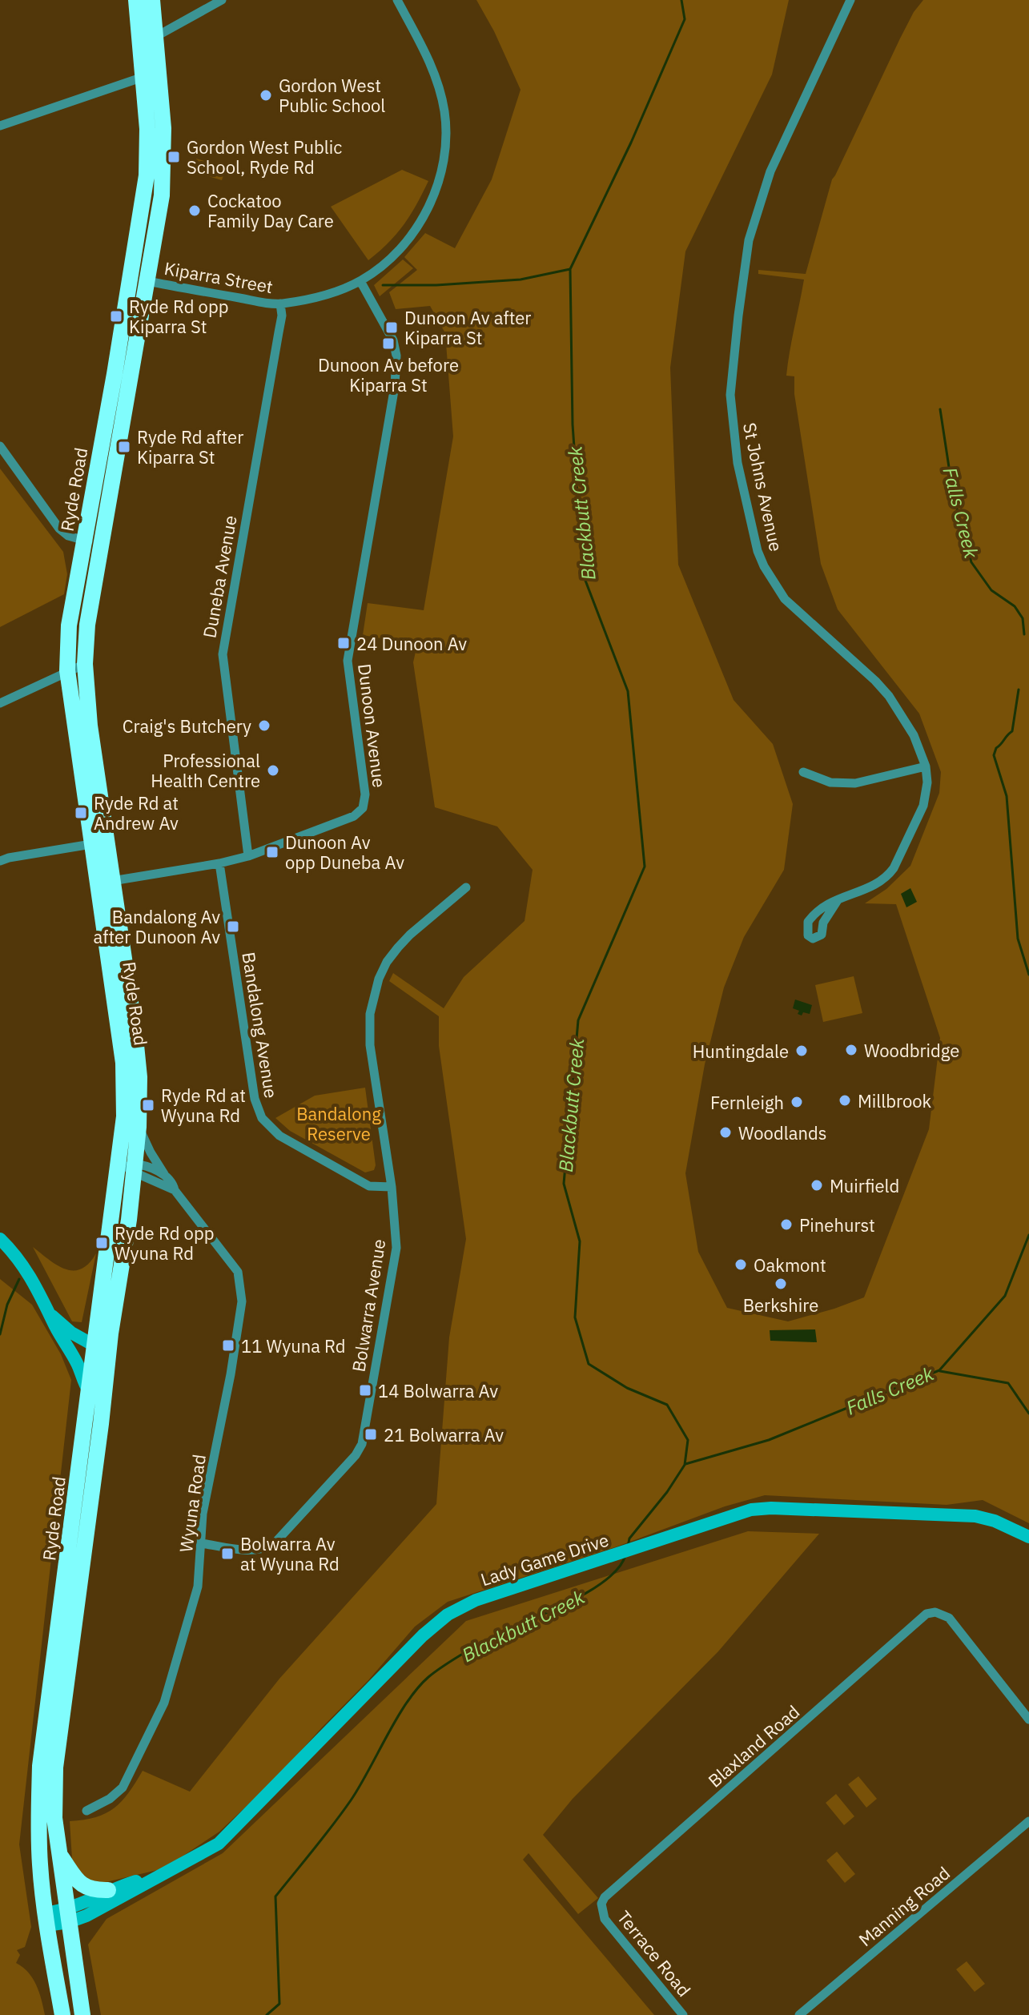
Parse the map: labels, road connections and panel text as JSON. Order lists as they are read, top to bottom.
{
  "streets": {
    "highway": ["Ryde Road"],
    "main road": ["Lady Game Drive"],
    "street": [
      "Kiparra Street",
      "St Johns Avenue",
      "Duneba Avenue",
      "Dunoon Avenue",
      "Bandalong Avenue",
      "Bolwarra Avenue",
      "Wyuna Road",
      "Blaxland Road",
      "Manning Road",
      "Terrace Road"
    ]
  },
  "crossings": [
    ["Kiparra Street", "Ryde Road"],
    ["Kiparra Street", "Duneba Avenue"],
    ["Kiparra Street", "Dunoon Avenue"],
    ["Ryde Road", "Dunoon Avenue"],
    ["Ryde Road", "Wyuna Road"],
    ["Ryde Road", "Lady Game Drive"],
    ["Duneba Avenue", "Dunoon Avenue"],
    ["Dunoon Avenue", "Bandalong Avenue"],
    ["Bandalong Avenue", "Bolwarra Avenue"],
    ["Bolwarra Avenue", "Wyuna Road"],
    ["Blaxland Road", "Terrace Road"]
  ],
  "water": ["Falls Creek", "Blackbutt Creek"],
  "parks": ["Bandalong Reserve"],
  "places": {
    "other": [
      "Gordon West Public School",
      "Cockatoo Family Day Care",
      "Craig's Butchery",
      "Professional Health Centre",
      "Woodbridge",
      "Huntingdale",
      "Millbrook",
      "Fernleigh",
      "Woodlands",
      "Muirfield",
      "Pinehurst",
      "Oakmont",
      "Berkshire"
    ],
    "transit": [
      "Gordon West Public School, Ryde Rd",
      "Ryde Rd opp Kiparra St",
      "Dunoon Av after Kiparra St",
      "Dunoon Av before Kiparra St",
      "Ryde Rd after Kiparra St",
      "24 Dunoon Av",
      "Ryde Rd at Andrew Av",
      "Dunoon Av opp Duneba Av",
      "Bandalong Av after Dunoon Av",
      "Ryde Rd at Wyuna Rd",
      "Ryde Rd opp Wyuna Rd",
      "11 Wyuna Rd",
      "14 Bolwarra Av",
      "21 Bolwarra Av",
      "Bolwarra Av at Wyuna Rd"
    ]
  }
}
